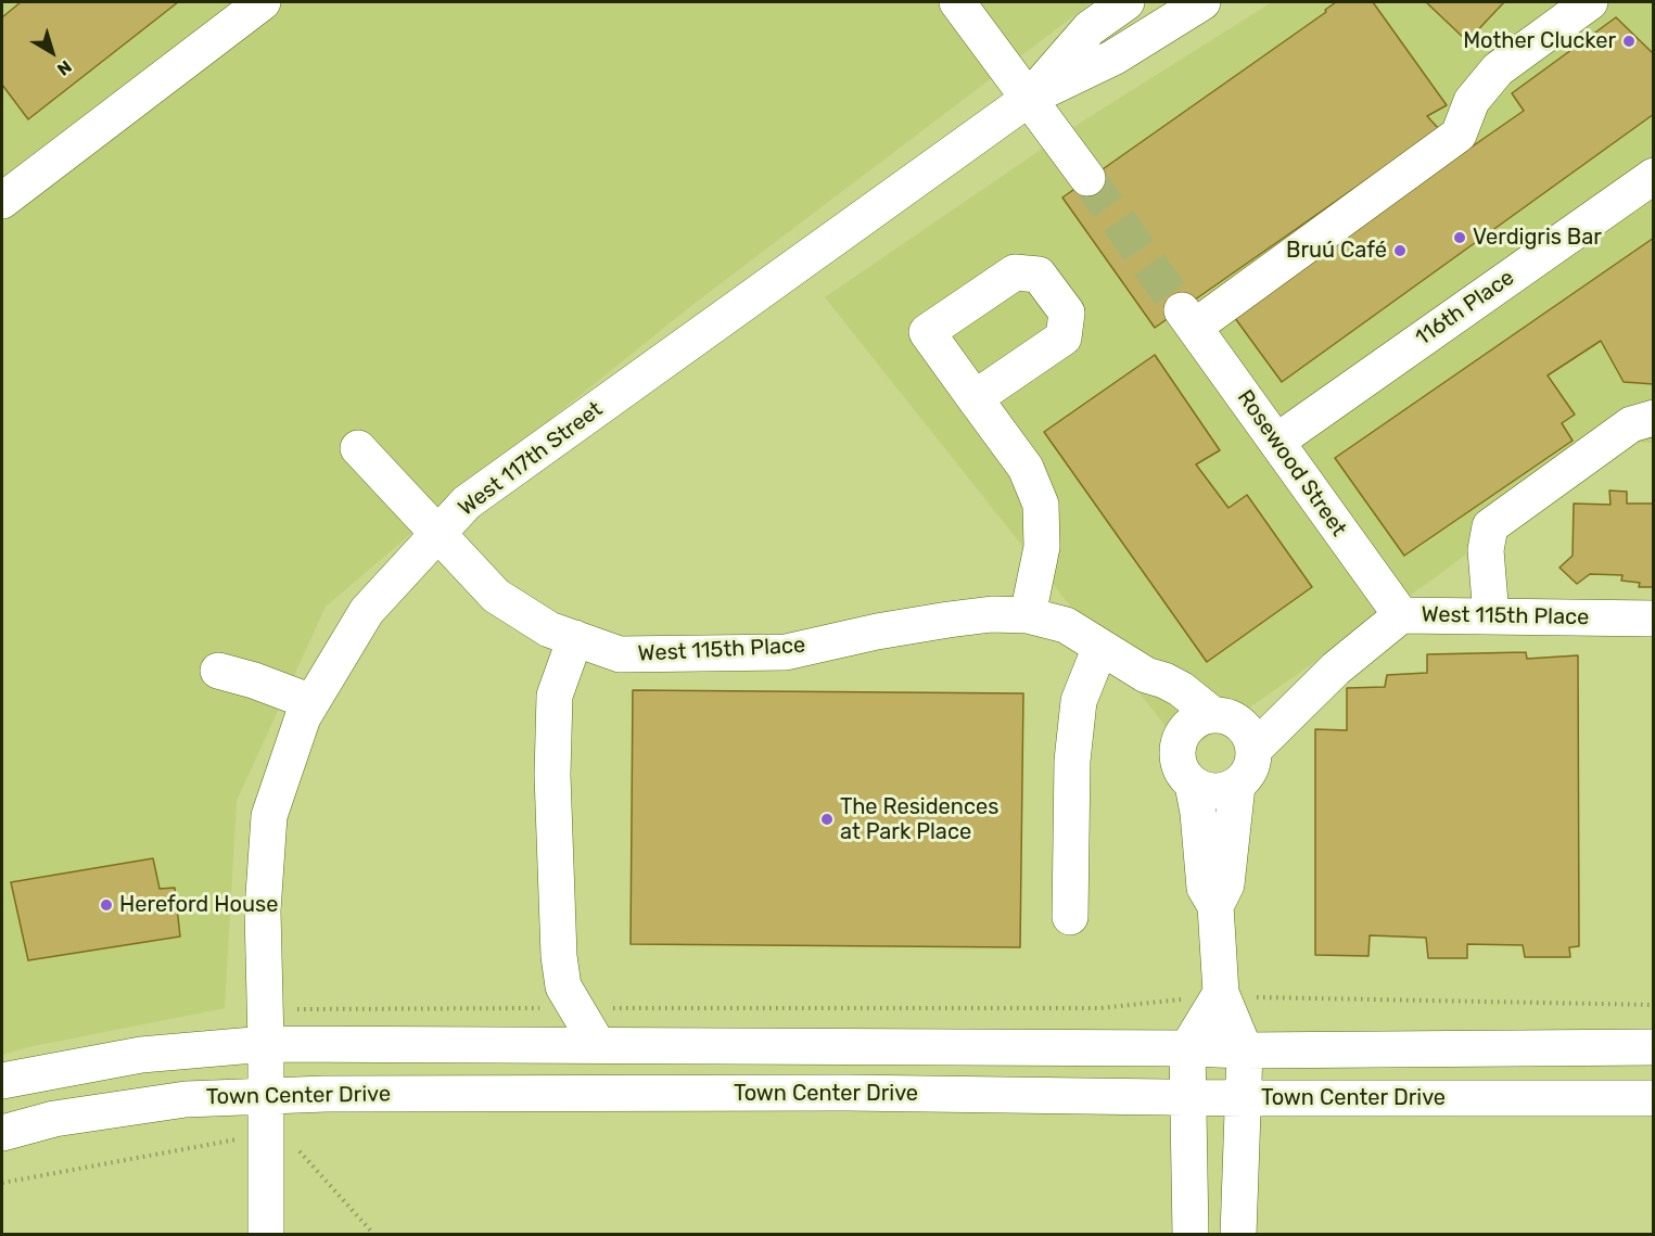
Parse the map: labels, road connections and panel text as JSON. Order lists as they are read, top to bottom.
{
  "streets": {
    "street": [
      "116th Place",
      "West 117th Street",
      "Rosewood Street",
      "West 115th Place",
      "Town Center Drive"
    ]
  },
  "crossings": [
    ["116th Place", "Rosewood Street"],
    ["West 117th Street", "West 115th Place"],
    ["West 117th Street", "Town Center Drive"],
    ["Rosewood Street", "West 115th Place"]
  ],
  "places": [
    "Mother Clucker",
    "Verdigris Bar",
    "Bruú Café",
    "The Residences at Park Place",
    "Hereford House"
  ],
  "north": "bottom right"
}
